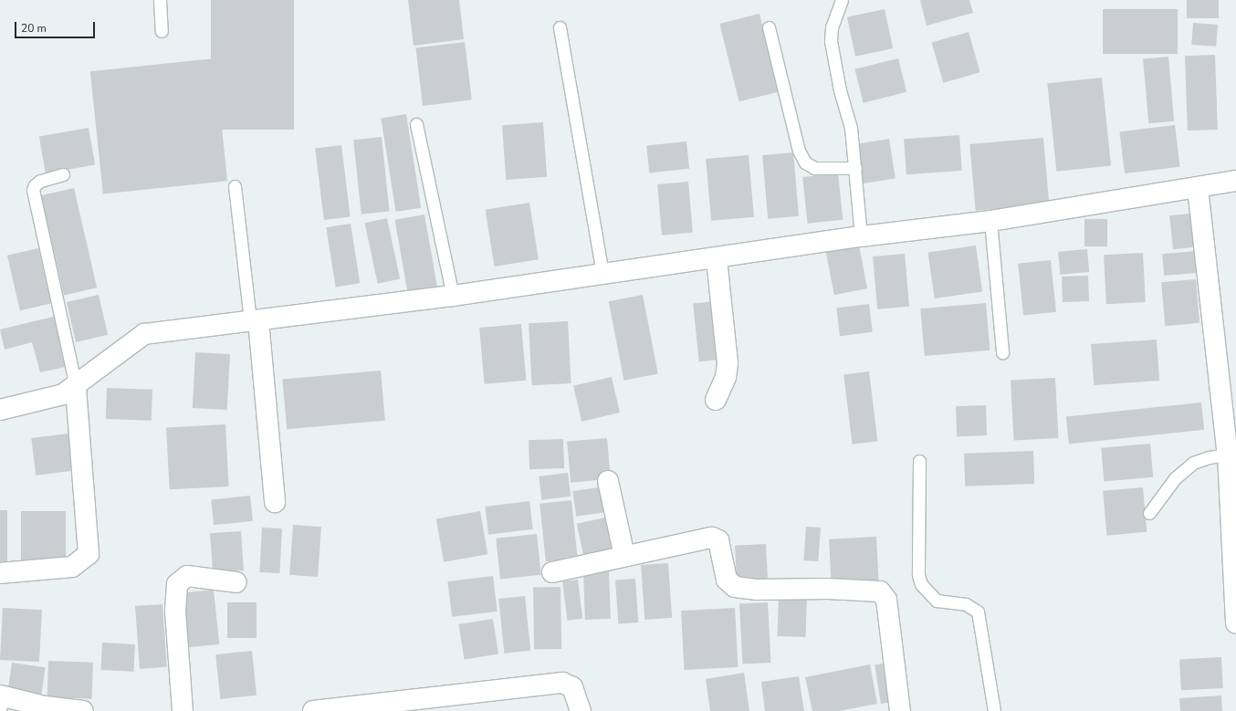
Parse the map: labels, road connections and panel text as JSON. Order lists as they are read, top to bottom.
{
  "scale_bar": "20 m"
}
